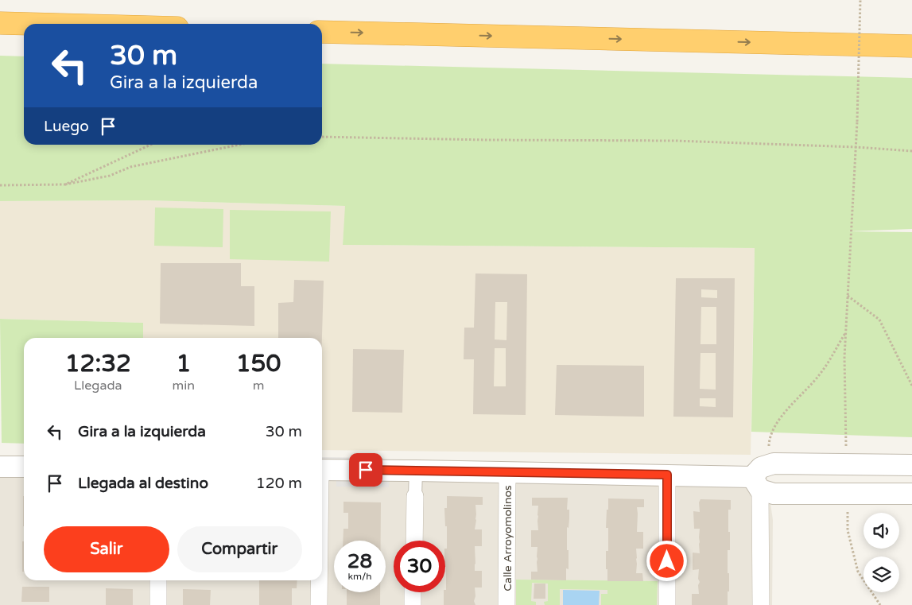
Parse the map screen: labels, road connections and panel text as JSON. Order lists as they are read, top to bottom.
{
  "streets": {
    "street": ["Calle Arroyomolinos"]
  },
  "page": {
    "turn": ["30 m", "Gira a la izquierda"],
    "then": "Luego",
    "eta": [
      "12:32",
      "Llegada",
      "1",
      "min",
      "150",
      "m"
    ],
    "list": [
      {
        "name": "Gira a la izquierda",
        "value": "30 m"
      },
      {
        "name": "Llegada al destino",
        "value": "120 m"
      }
    ],
    "buttons": ["Salir", "Compartir"],
    "speed": "28 km/h",
    "limit": "30"
  }
}
